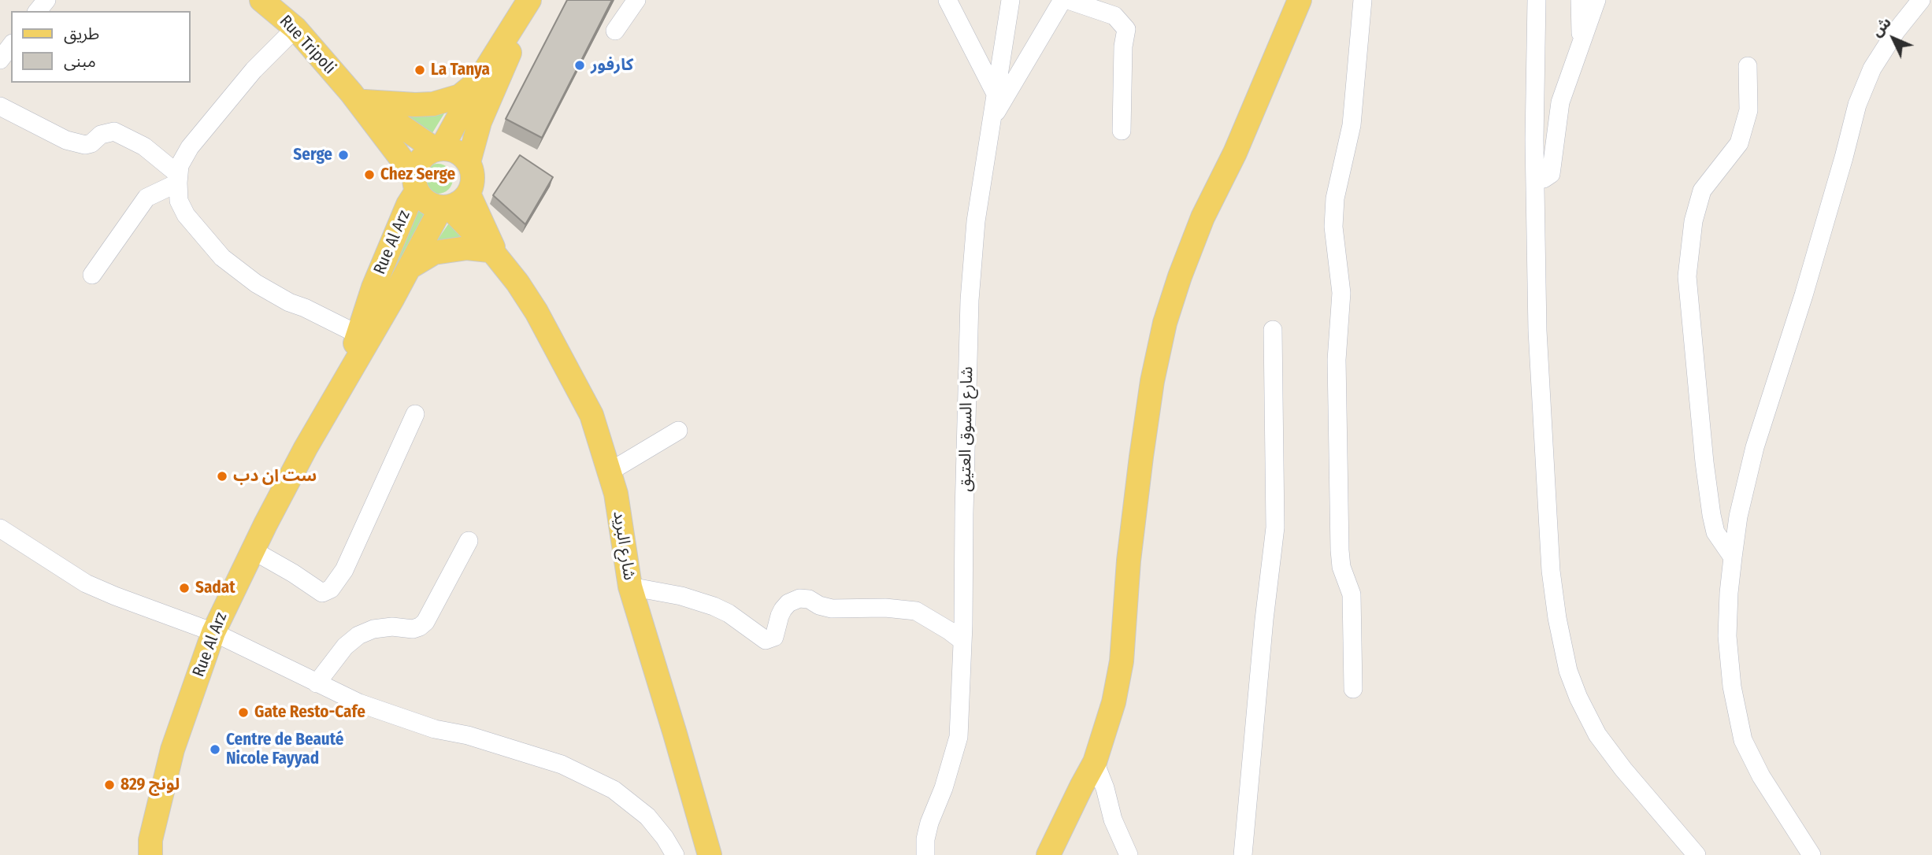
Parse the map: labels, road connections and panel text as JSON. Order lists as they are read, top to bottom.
{
  "streets": {
    "main road": ["Rue Tripoli", "Rue Al Arz", "شارع البريد"],
    "street": ["شارع السوق العتيق"]
  },
  "crossings": [
    ["Rue Tripoli", "Rue Al Arz"],
    ["Rue Tripoli", "شارع البريد"],
    ["Rue Al Arz", "شارع البريد"]
  ],
  "places": [
    "كارفور",
    "La Tanya",
    "Serge",
    "Chez Serge",
    "ست ان دب",
    "Sadat",
    "Gate Resto-Cafe",
    "Centre de Beauté Nicole Fayyad",
    "لونج 829"
  ],
  "legend": ["طريق", "مبنى"],
  "north": "top left"
}
